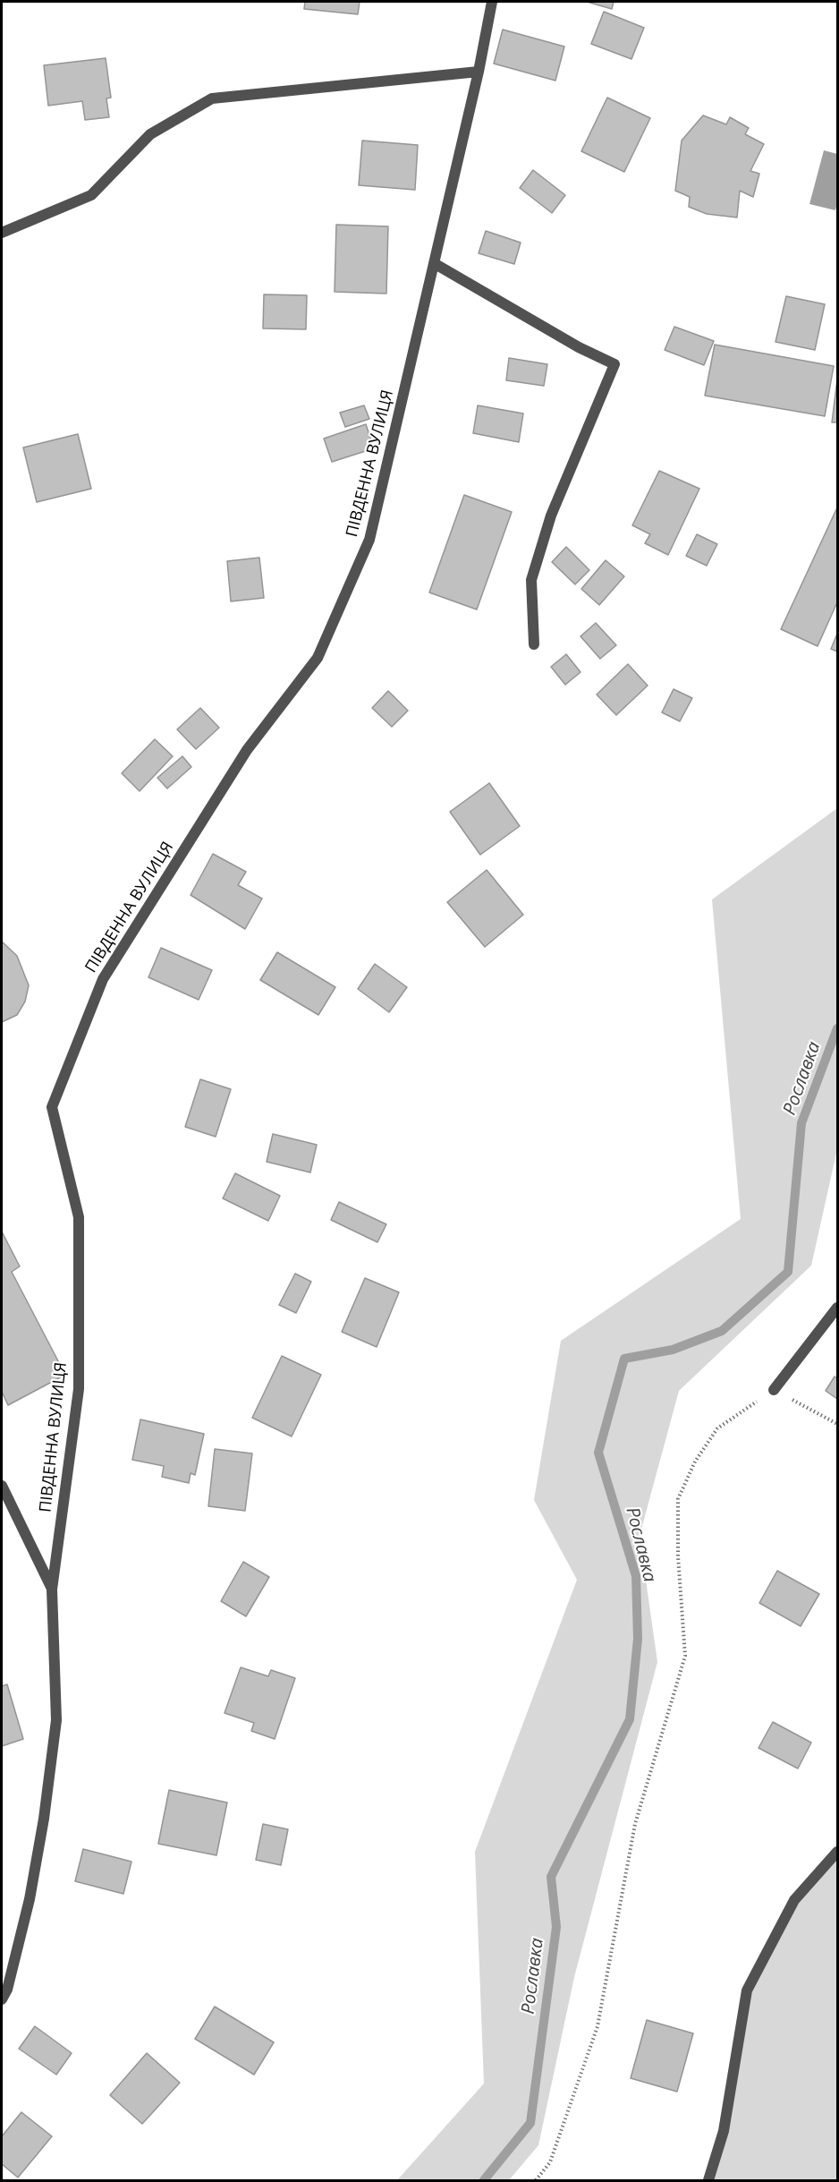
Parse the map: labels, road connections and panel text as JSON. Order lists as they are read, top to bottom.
{
  "streets": {
    "street": ["ПІВДЕННА ВУЛИЦЯ"]
  },
  "water": ["Рославка"]
}
